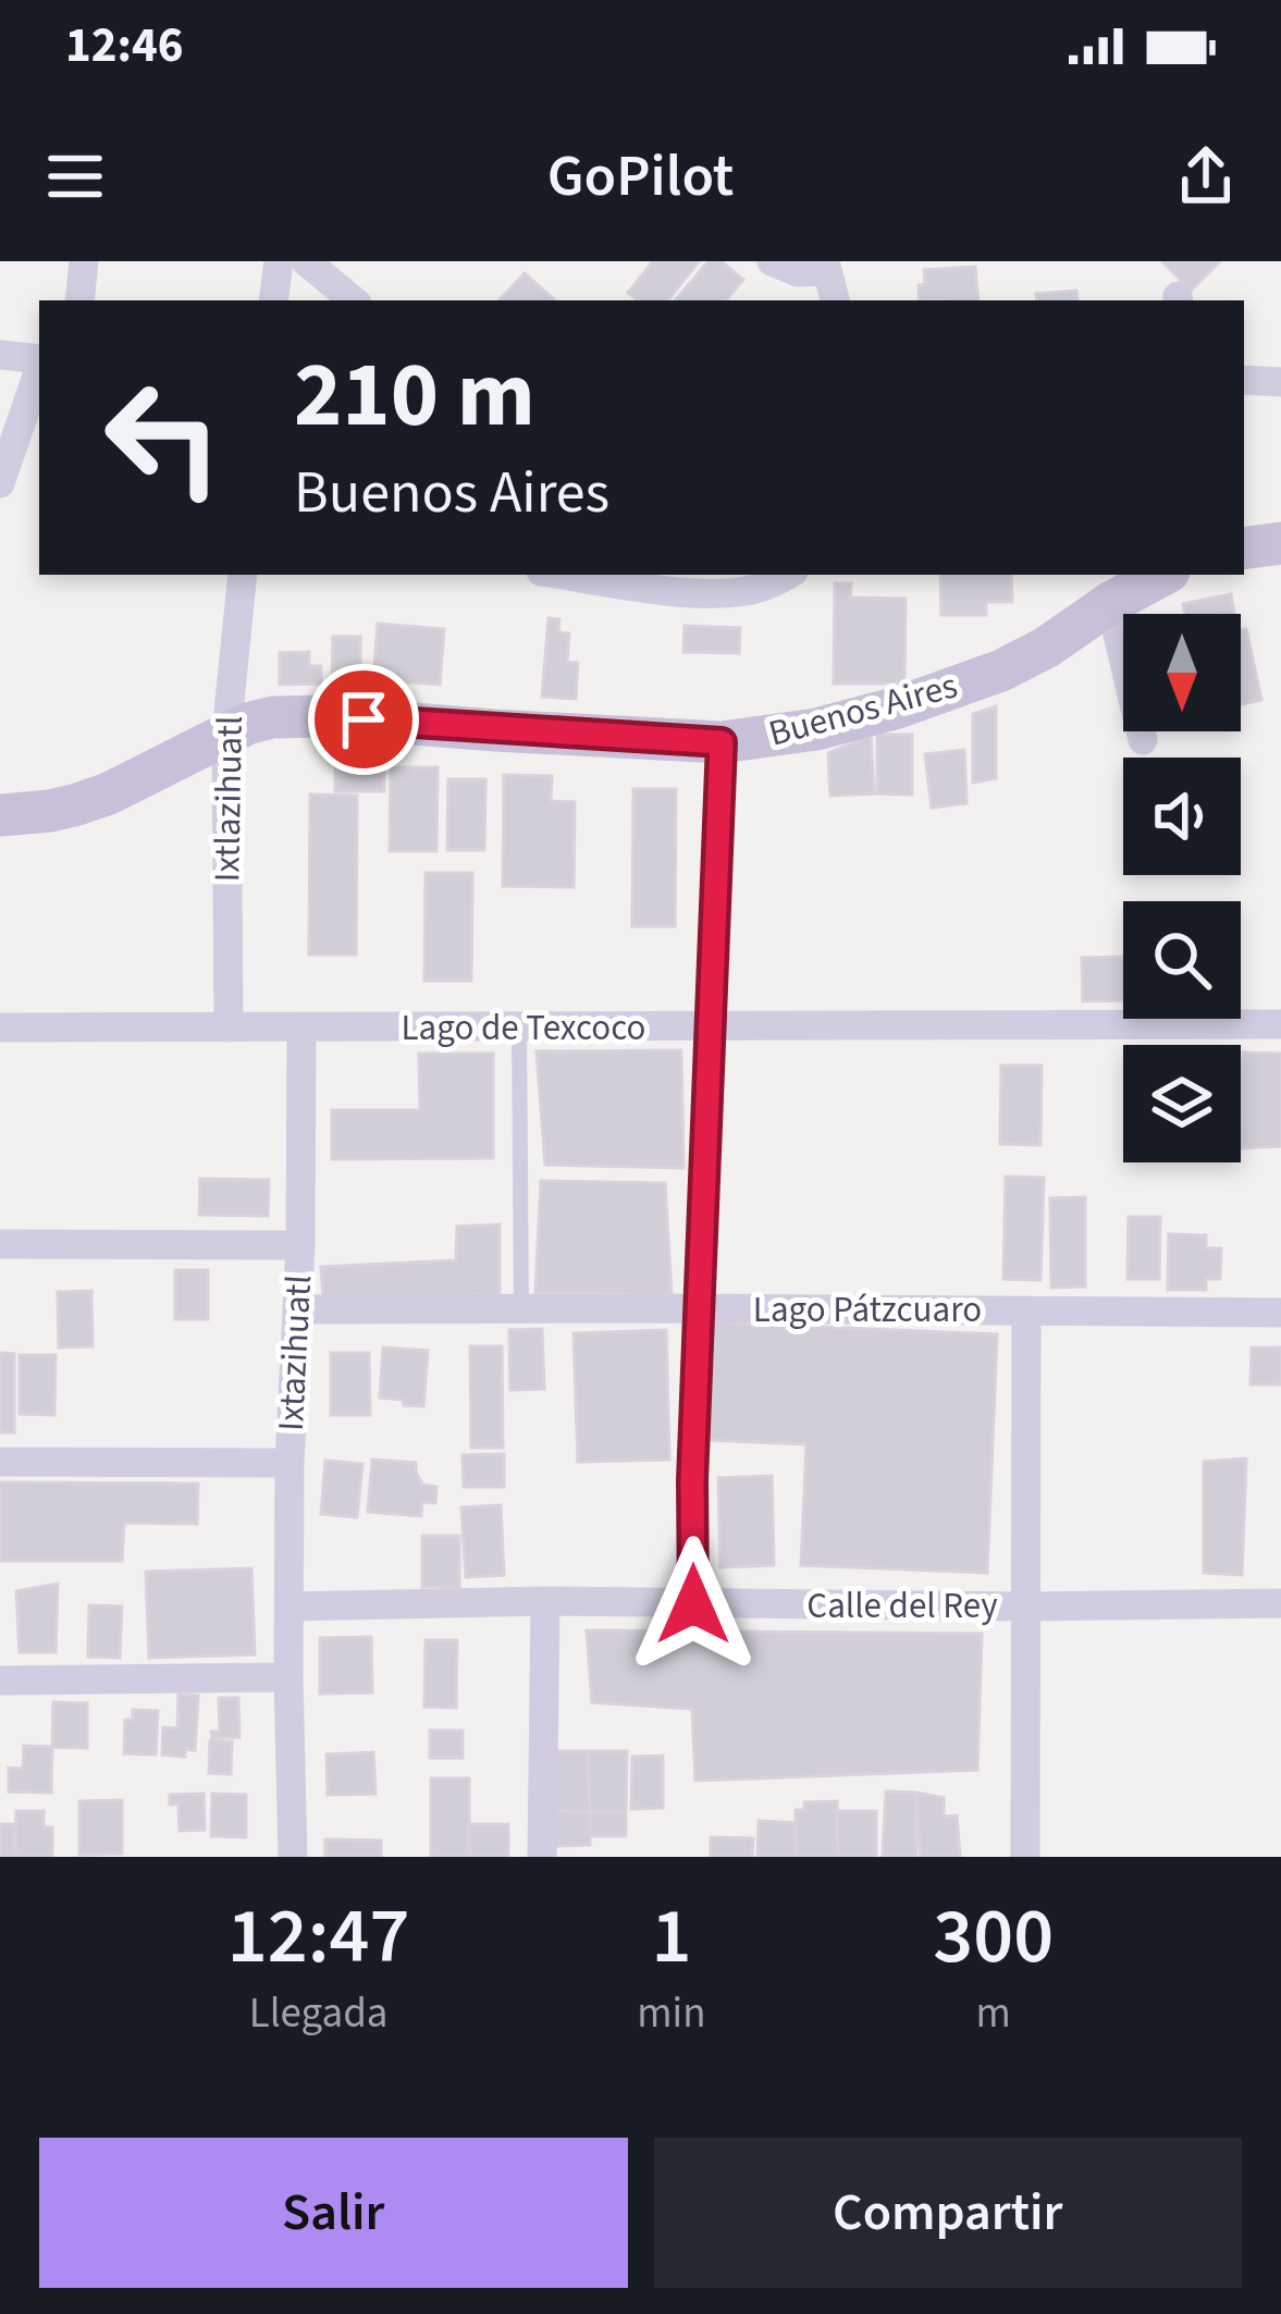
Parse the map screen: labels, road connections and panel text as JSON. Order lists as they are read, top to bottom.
{
  "streets": {
    "street": [
      "Buenos Aires",
      "Ixtlazihuatl",
      "Lago de Texcoco",
      "Lago Pátzcuaro",
      "Ixtazihuatl",
      "Calle del Rey"
    ]
  },
  "crossings": [
    ["Buenos Aires", "Ixtlazihuatl"],
    ["Ixtlazihuatl", "Lago de Texcoco"],
    ["Lago de Texcoco", "Ixtazihuatl"],
    ["Lago Pátzcuaro", "Ixtazihuatl"],
    ["Ixtazihuatl", "Calle del Rey"]
  ],
  "north": "bottom",
  "page": {
    "status": "12:46",
    "header": "GoPilot",
    "turn": ["210 m", "Buenos Aires"],
    "eta": [
      "12:47",
      "Llegada",
      "1",
      "min",
      "300",
      "m"
    ],
    "buttons": ["Salir", "Compartir"]
  }
}
